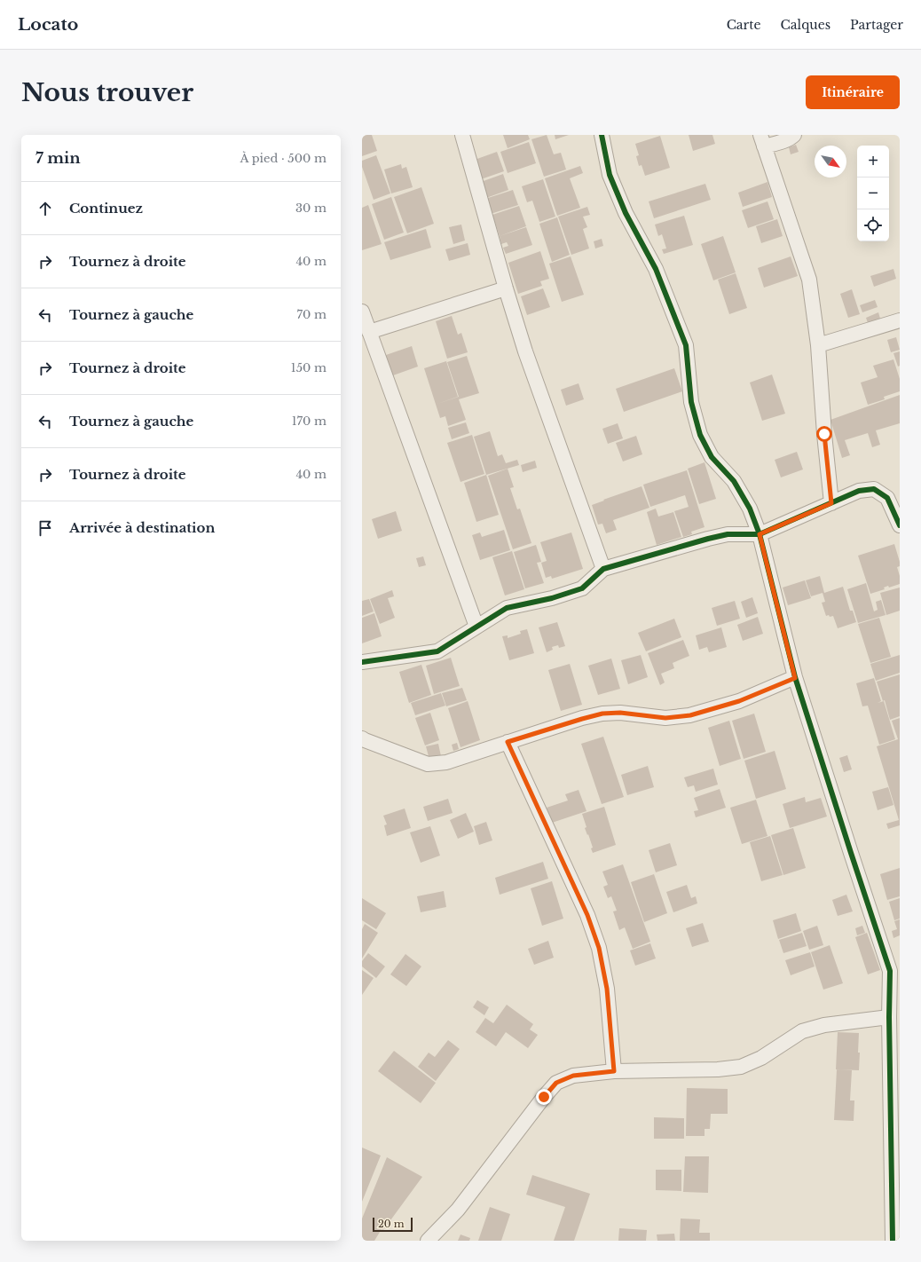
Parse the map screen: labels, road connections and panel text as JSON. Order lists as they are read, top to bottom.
{
  "scale_bar": "20 m",
  "north": "bottom right",
  "page": {
    "header": "Locato",
    "nav": ["Carte", "Calques", "Partager"],
    "buttons": "Itinéraire",
    "title": "Nous trouver",
    "heading": ["7 min", "À pied · 500 m"],
    "map_buttons": ["+", "−"],
    "list": [
      ["Continuez", "30 m"],
      ["Tournez à droite", "40 m"],
      ["Tournez à gauche", "70 m"],
      ["Tournez à droite", "150 m"],
      ["Tournez à gauche", "170 m"],
      ["Tournez à droite", "40 m"],
      "Arrivée à destination"
    ],
    "scale": "20 m"
  }
}
